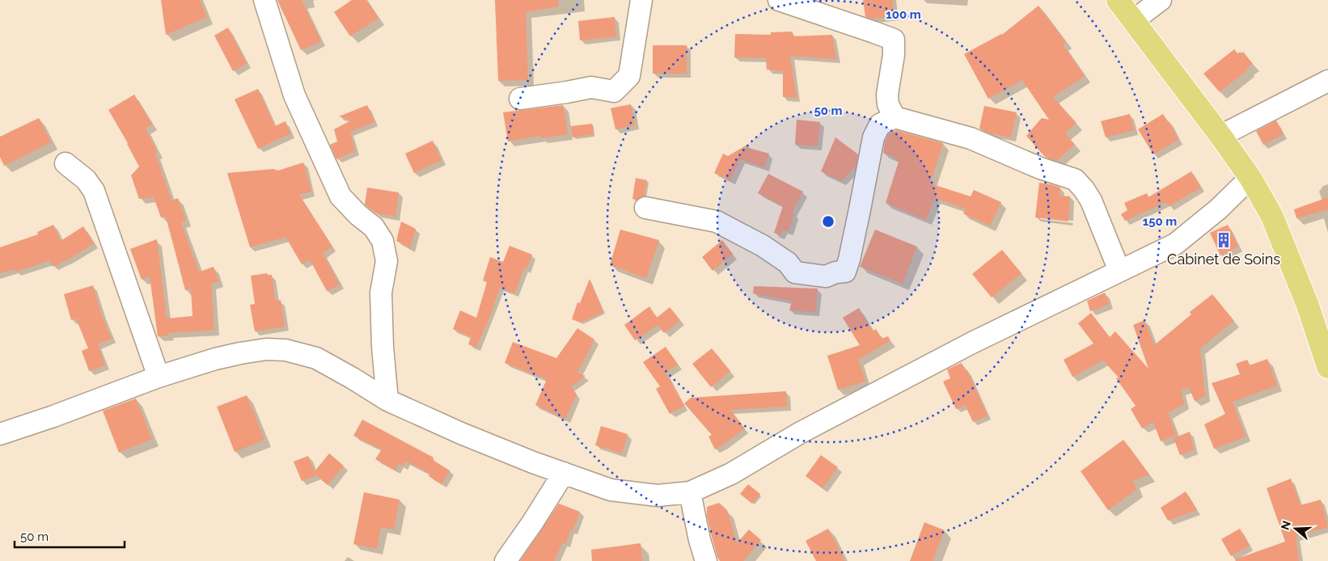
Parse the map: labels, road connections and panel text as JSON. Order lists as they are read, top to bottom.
{
  "places": {
    "building": ["Cabinet de Soins"]
  },
  "scale_bar": "50 m",
  "north": "left",
  "rings": ["100 m", "50 m", "150 m"]
}
